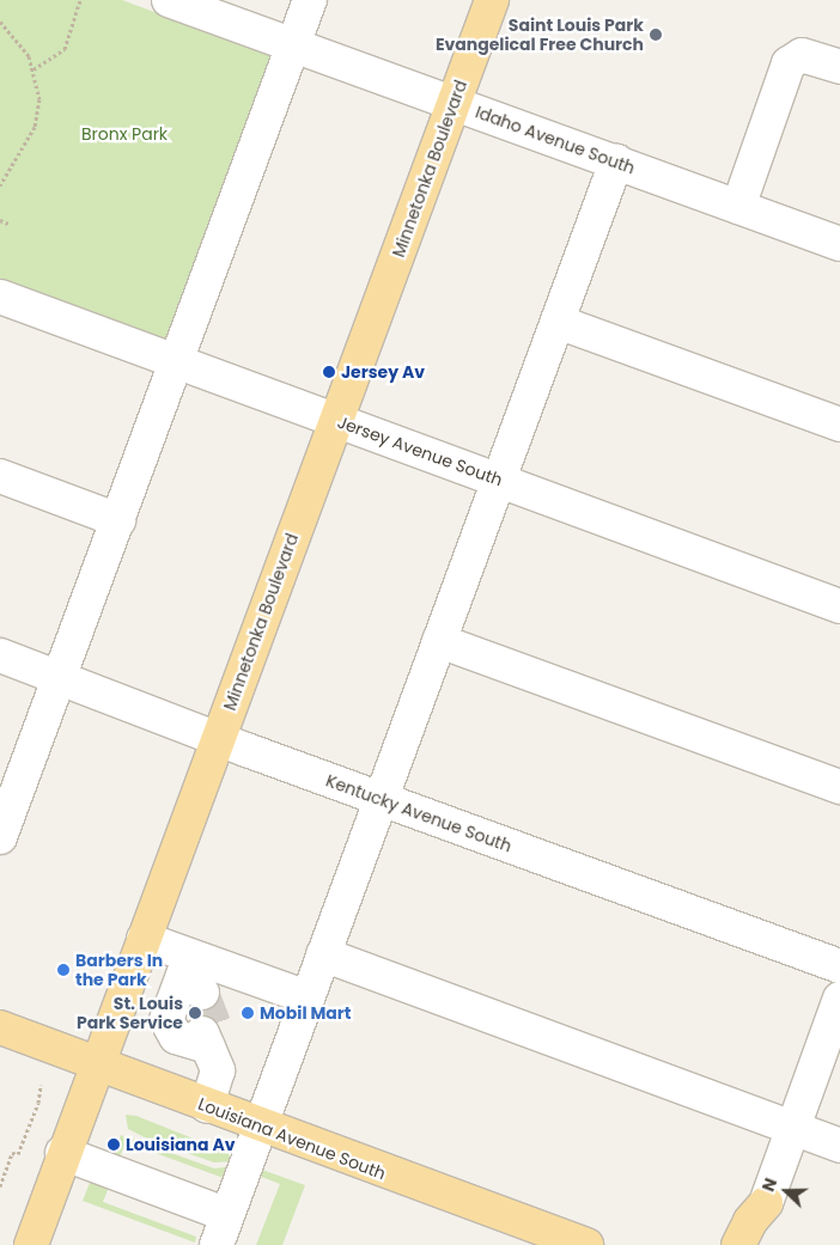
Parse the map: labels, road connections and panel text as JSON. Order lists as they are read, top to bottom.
{
  "streets": {
    "main road": ["Minnetonka Boulevard", "Louisiana Avenue South"],
    "street": ["Idaho Avenue South", "Jersey Avenue South", "Kentucky Avenue South"]
  },
  "crossings": [
    ["Idaho Avenue South", "Minnetonka Boulevard"],
    ["Minnetonka Boulevard", "Jersey Avenue South"],
    ["Minnetonka Boulevard", "Kentucky Avenue South"],
    ["Minnetonka Boulevard", "Louisiana Avenue South"]
  ],
  "parks": ["Bronx Park"],
  "places": [
    "Saint Louis Park Evangelical Free Church",
    "Jersey Av",
    "Barbers In the Park",
    "St. Louis Park Service",
    "Mobil Mart",
    "Louisiana Av"
  ],
  "north": "left"
}
